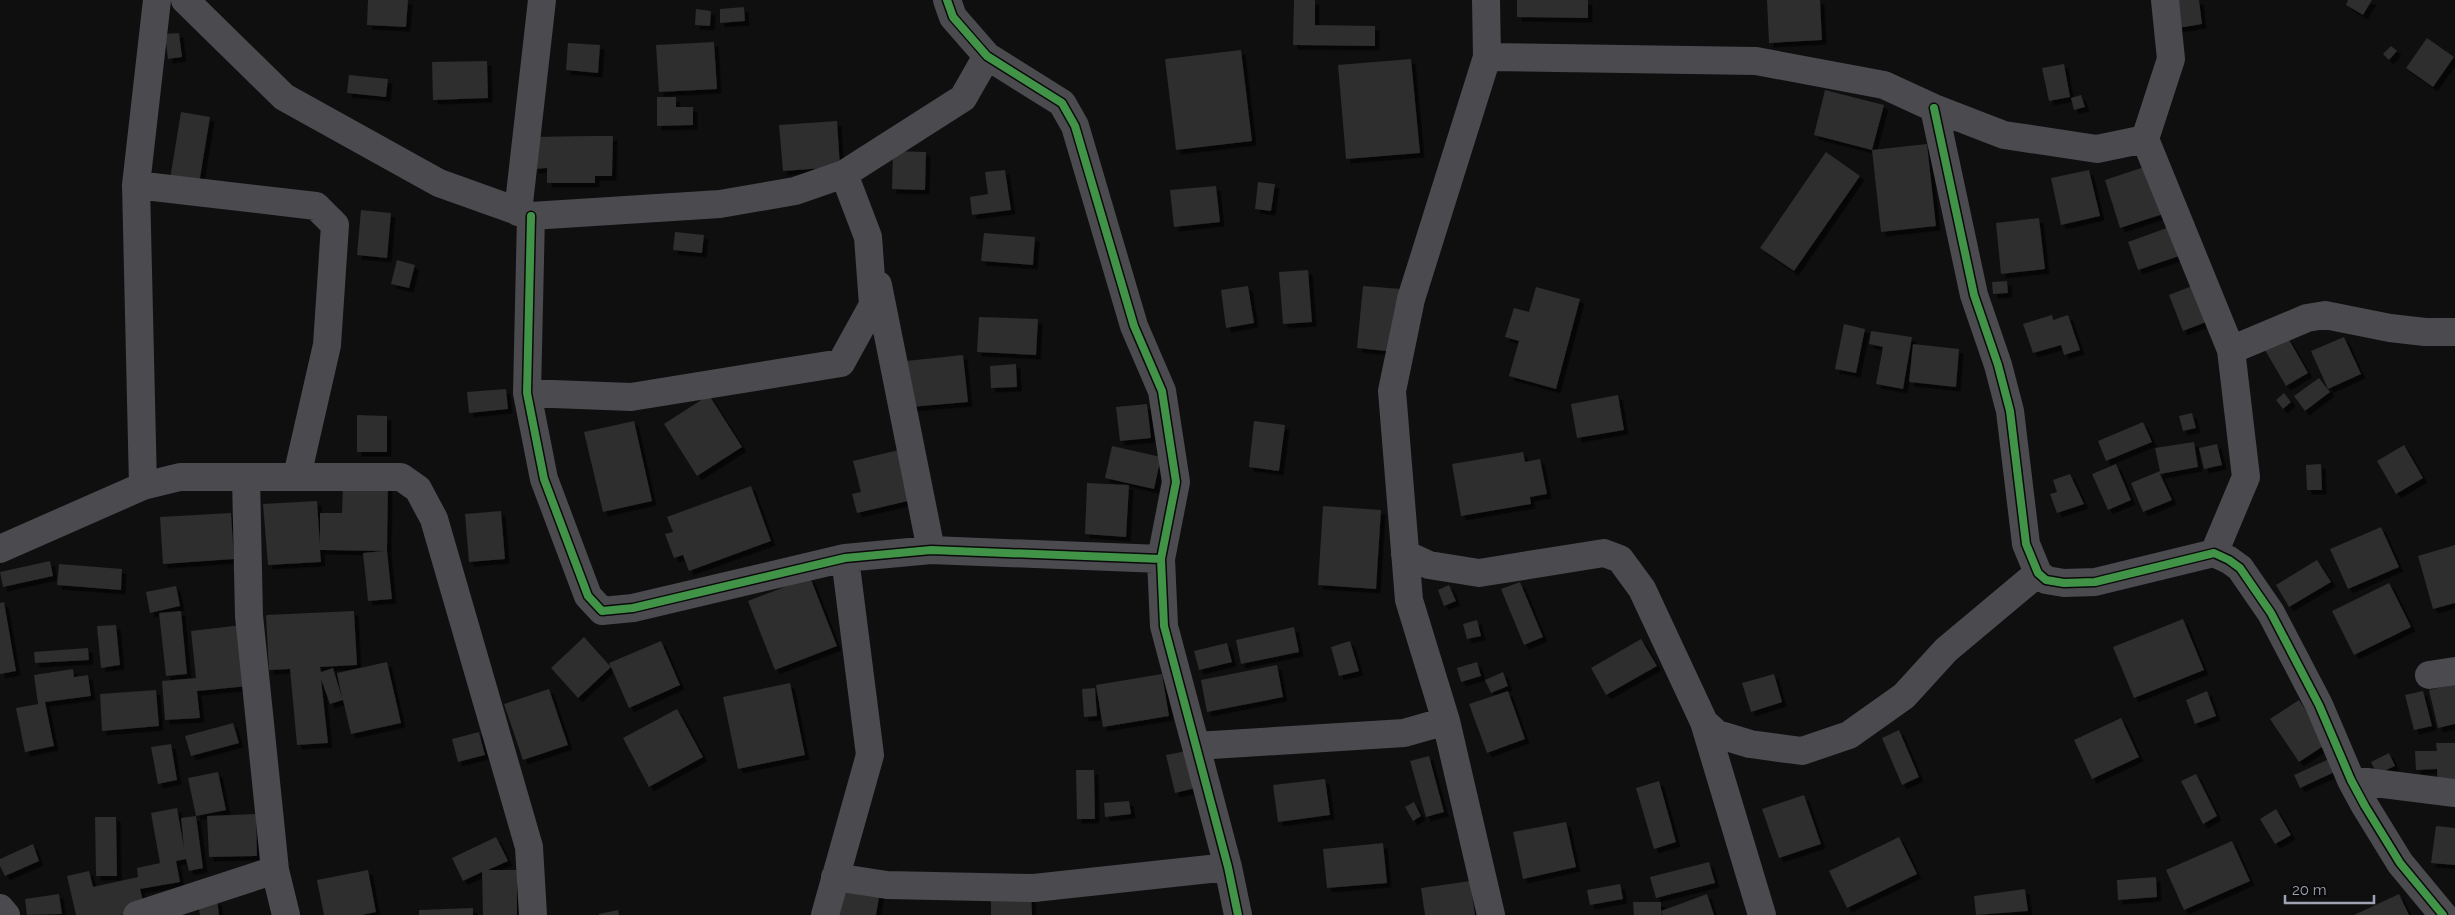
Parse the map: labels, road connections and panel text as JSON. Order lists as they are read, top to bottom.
{
  "scale_bar": "20 m"
}
